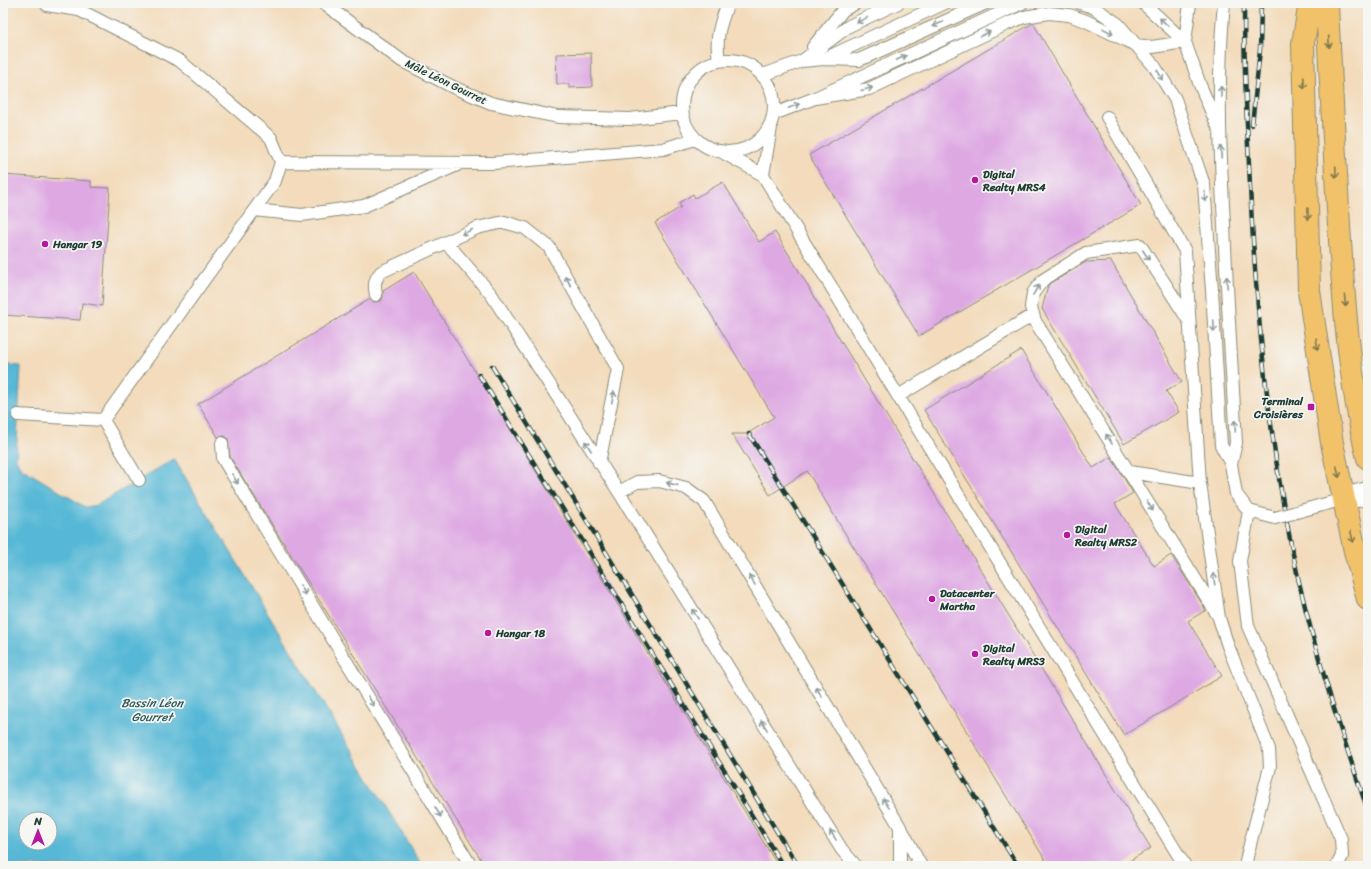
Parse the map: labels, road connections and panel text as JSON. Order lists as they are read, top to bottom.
{
  "streets": {
    "lane": ["Môle Léon Gourret"]
  },
  "water": ["Bassin Léon Gourret"],
  "places": {
    "other": [
      "Digital Realty MRS4",
      "Hangar 19",
      "Digital Realty MRS2",
      "Datacenter Martha",
      "Hangar 18",
      "Digital Realty MRS3"
    ],
    "transit": ["Terminal Croisières"]
  },
  "north": "top"
}
